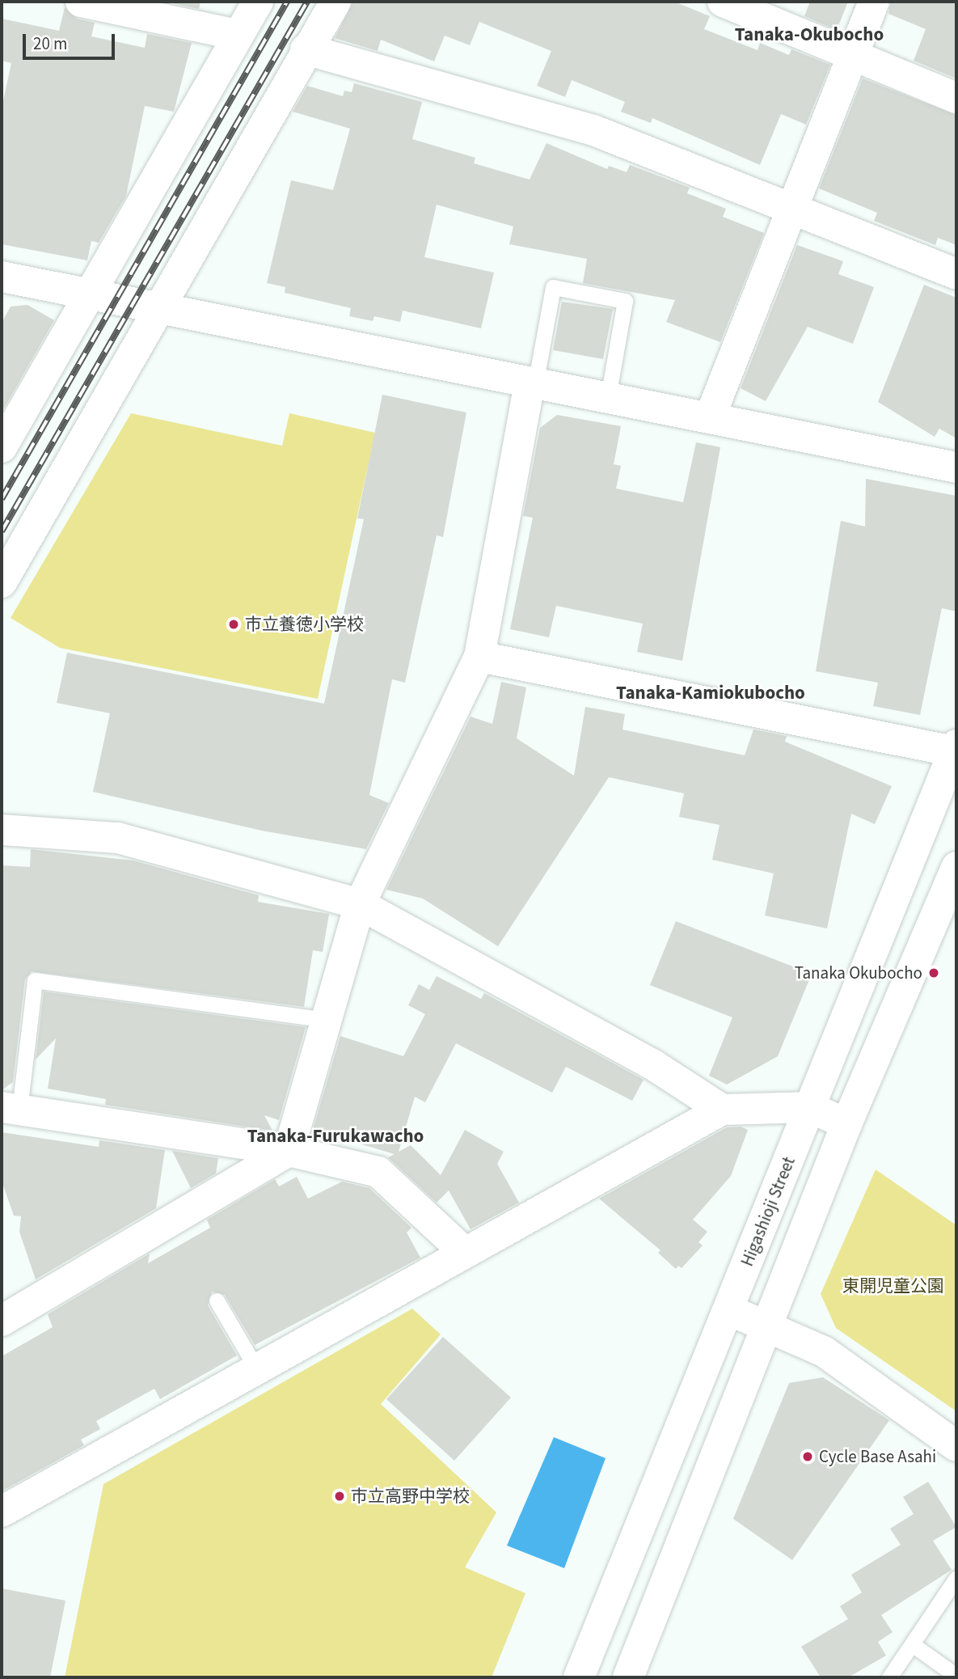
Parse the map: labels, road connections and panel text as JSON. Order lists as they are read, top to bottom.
{
  "streets": {
    "street": ["Higashioji Street"]
  },
  "districts": ["Tanaka-Okubocho", "Tanaka-Kamiokubocho", "Tanaka-Furukawacho"],
  "parks": ["東開児童公園"],
  "places": [
    "市立養徳小学校",
    "Tanaka Okubocho",
    "Cycle Base Asahi",
    "市立高野中学校"
  ],
  "scale_bar": "20 m"
}
